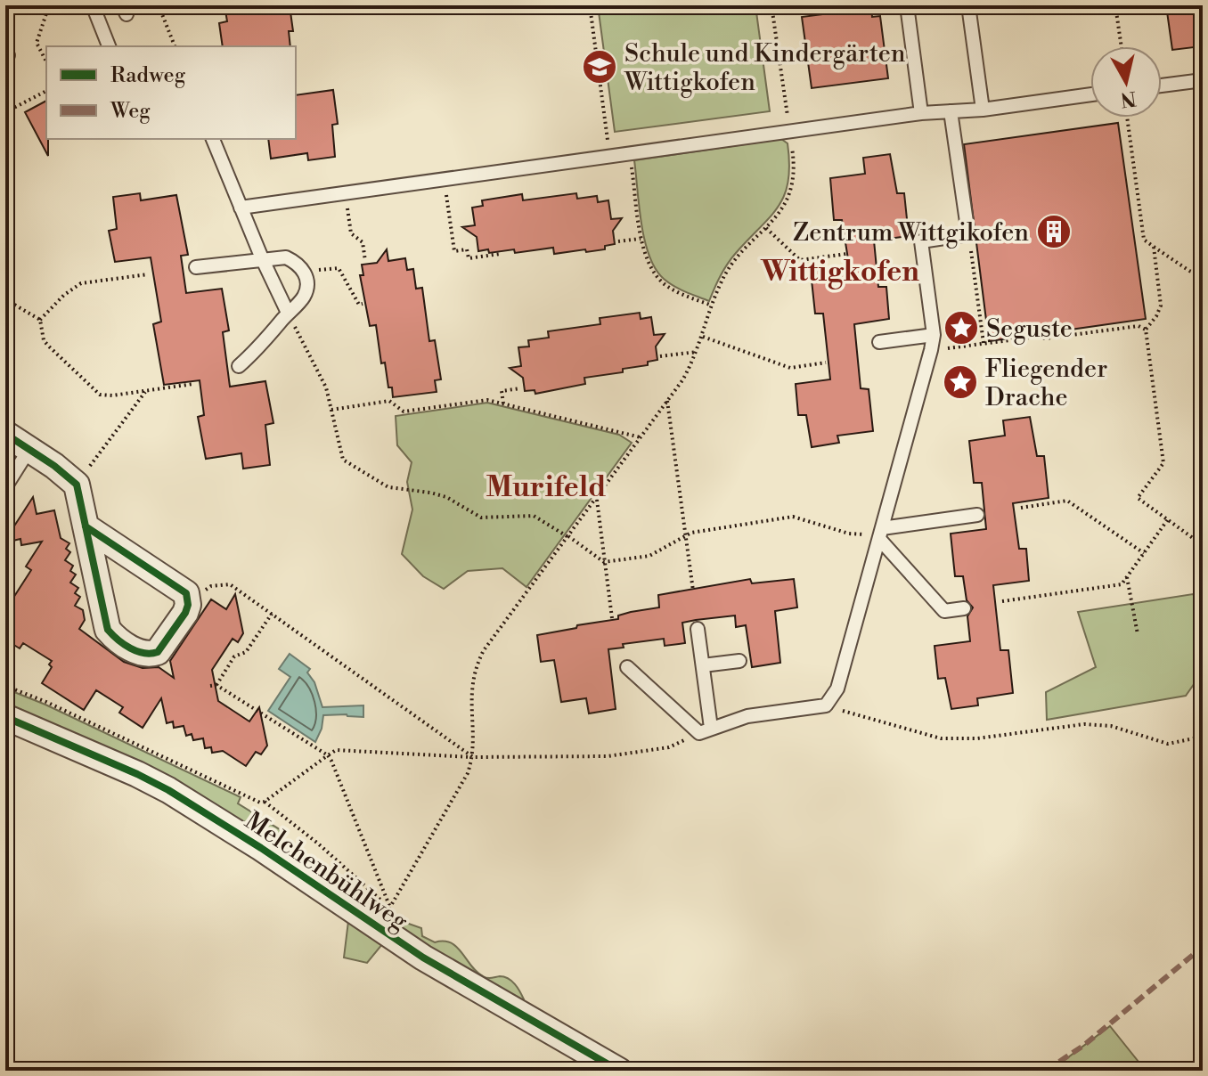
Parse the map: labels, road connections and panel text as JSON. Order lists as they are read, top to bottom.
{
  "streets": {
    "street": ["Melchenbühlweg"]
  },
  "districts": ["Wittigkofen", "Murifeld"],
  "places": {
    "school or university": ["Schule und Kindergärten Wittigkofen"],
    "building": ["Zentrum Wittgikofen"],
    "place": ["Seguste", "Fliegender Drache"]
  },
  "legend": ["Radweg", "Weg"],
  "north": "bottom"
}
